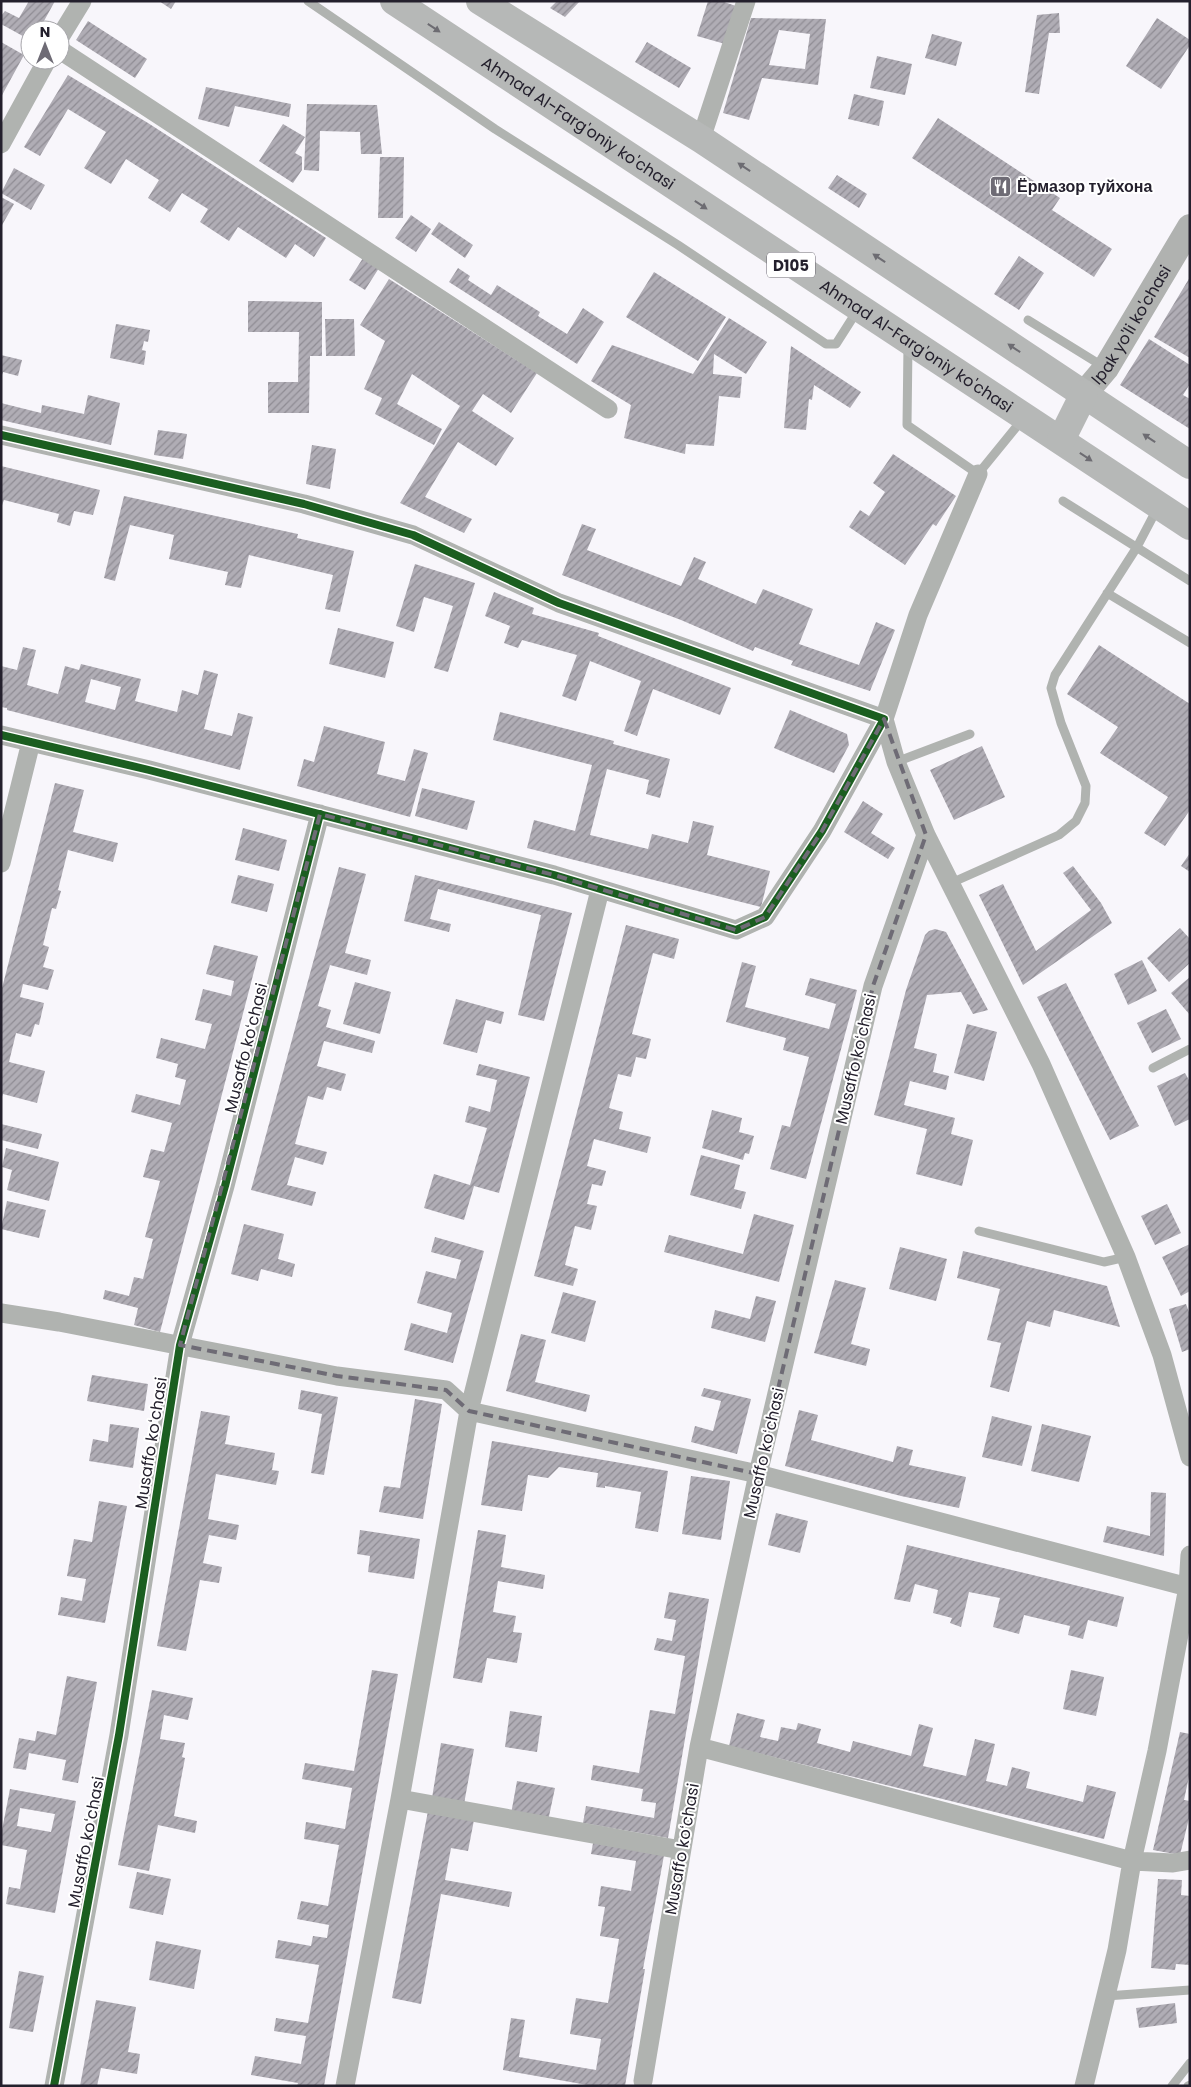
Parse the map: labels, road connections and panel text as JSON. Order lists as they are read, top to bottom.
{
  "streets": {
    "highway": ["Ahmad Al-Farg'oniy ko'chasi", "D105"],
    "main road": ["Ipak yo'li ko'chasi"],
    "street": ["Musaffo koʻchasi"]
  },
  "places": {
    "restaurant": ["Ёрмазор туйхона"]
  },
  "north": "top"
}
